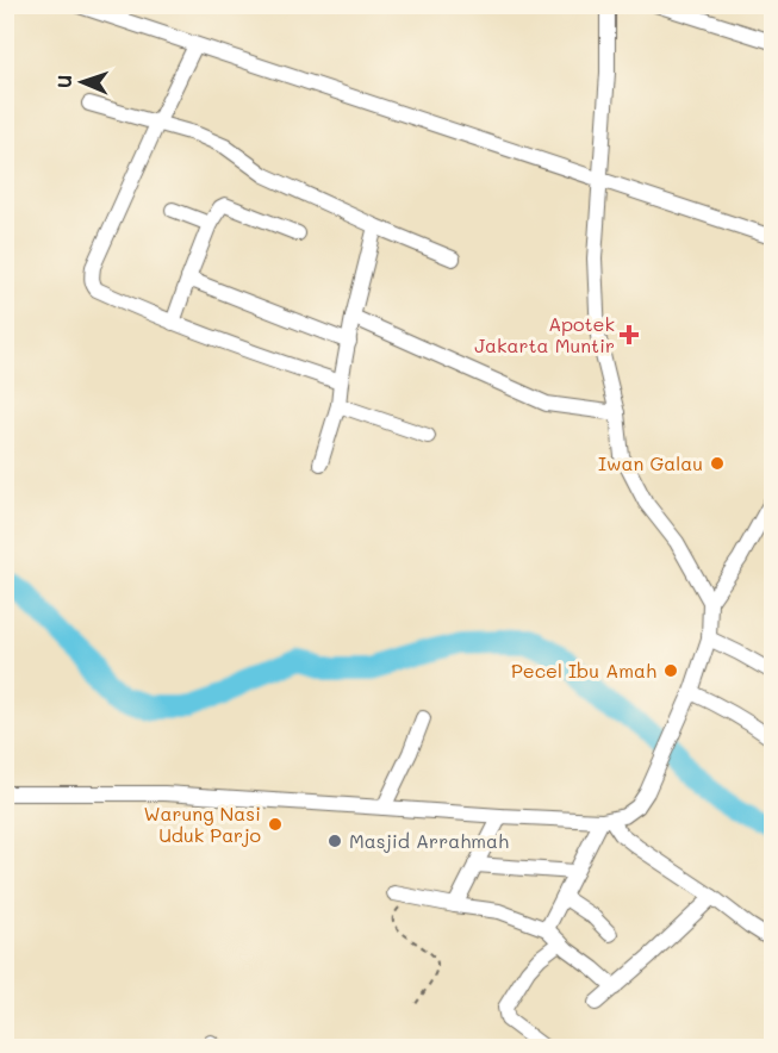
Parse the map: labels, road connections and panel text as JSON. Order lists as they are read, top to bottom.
{
  "places": {
    "health": ["Apotek Jakarta Muntir"],
    "other": [
      "Iwan Galau",
      "Pecel Ibu Amah",
      "Warung Nasi Uduk Parjo",
      "Masjid Arrahmah"
    ]
  },
  "north": "left"
}
